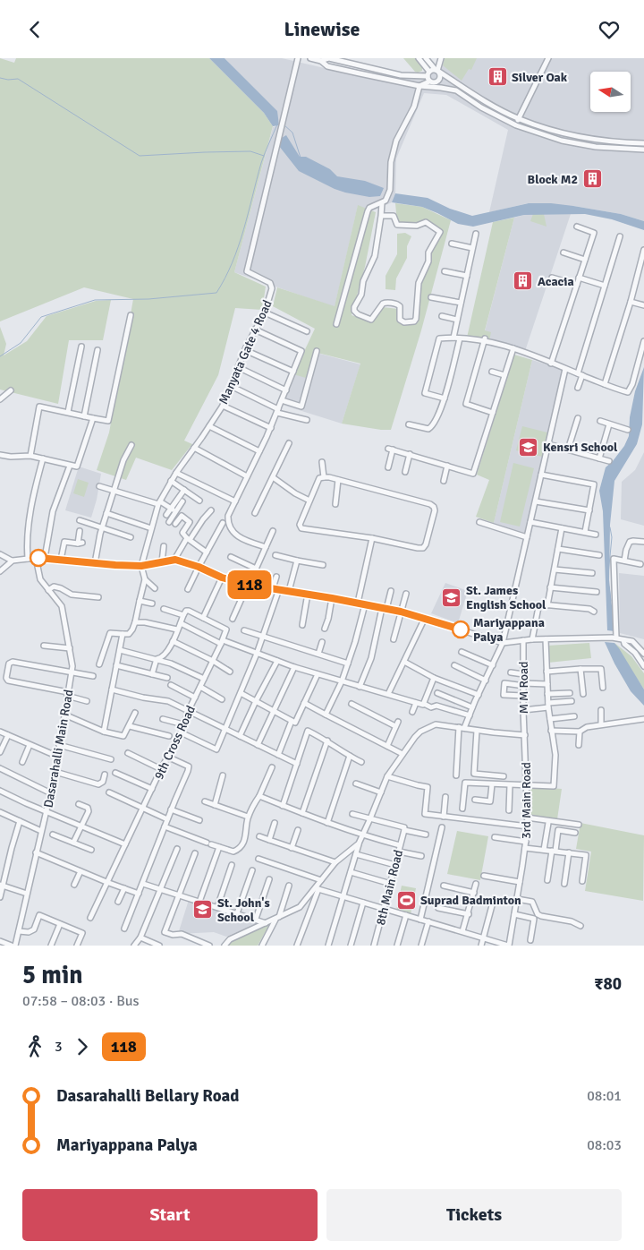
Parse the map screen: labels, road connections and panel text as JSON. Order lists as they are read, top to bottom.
{
  "streets": {
    "street": [
      "Manyata Gate 4 Road",
      "M M Road",
      "9th Cross Road",
      "Dasarahalli Main Road",
      "3rd Main Road",
      "8th Main Road"
    ]
  },
  "crossings": [
    ["M M Road", "3rd Main Road"]
  ],
  "places": {
    "building": ["Silver Oak", "Block M2", "Acacia"],
    "school or university": ["Kensri School", "St. James English School", "St. John's School"],
    "other": ["Mariyappana Palya"],
    "sports": ["Suprad Badminton"]
  },
  "lines": ["bus line 118"],
  "north": "left",
  "page": {
    "header": "Linewise",
    "on_map": "118",
    "heading": ["5 min", "07:58 – 08:03 · Bus", "₹80"],
    "legs": ["3", "118"],
    "list": [
      {
        "name": "Dasarahalli Bellary Road",
        "value": "08:01"
      },
      {
        "name": "Mariyappana Palya",
        "value": "08:03"
      }
    ],
    "buttons": ["Start", "Tickets"]
  }
}
